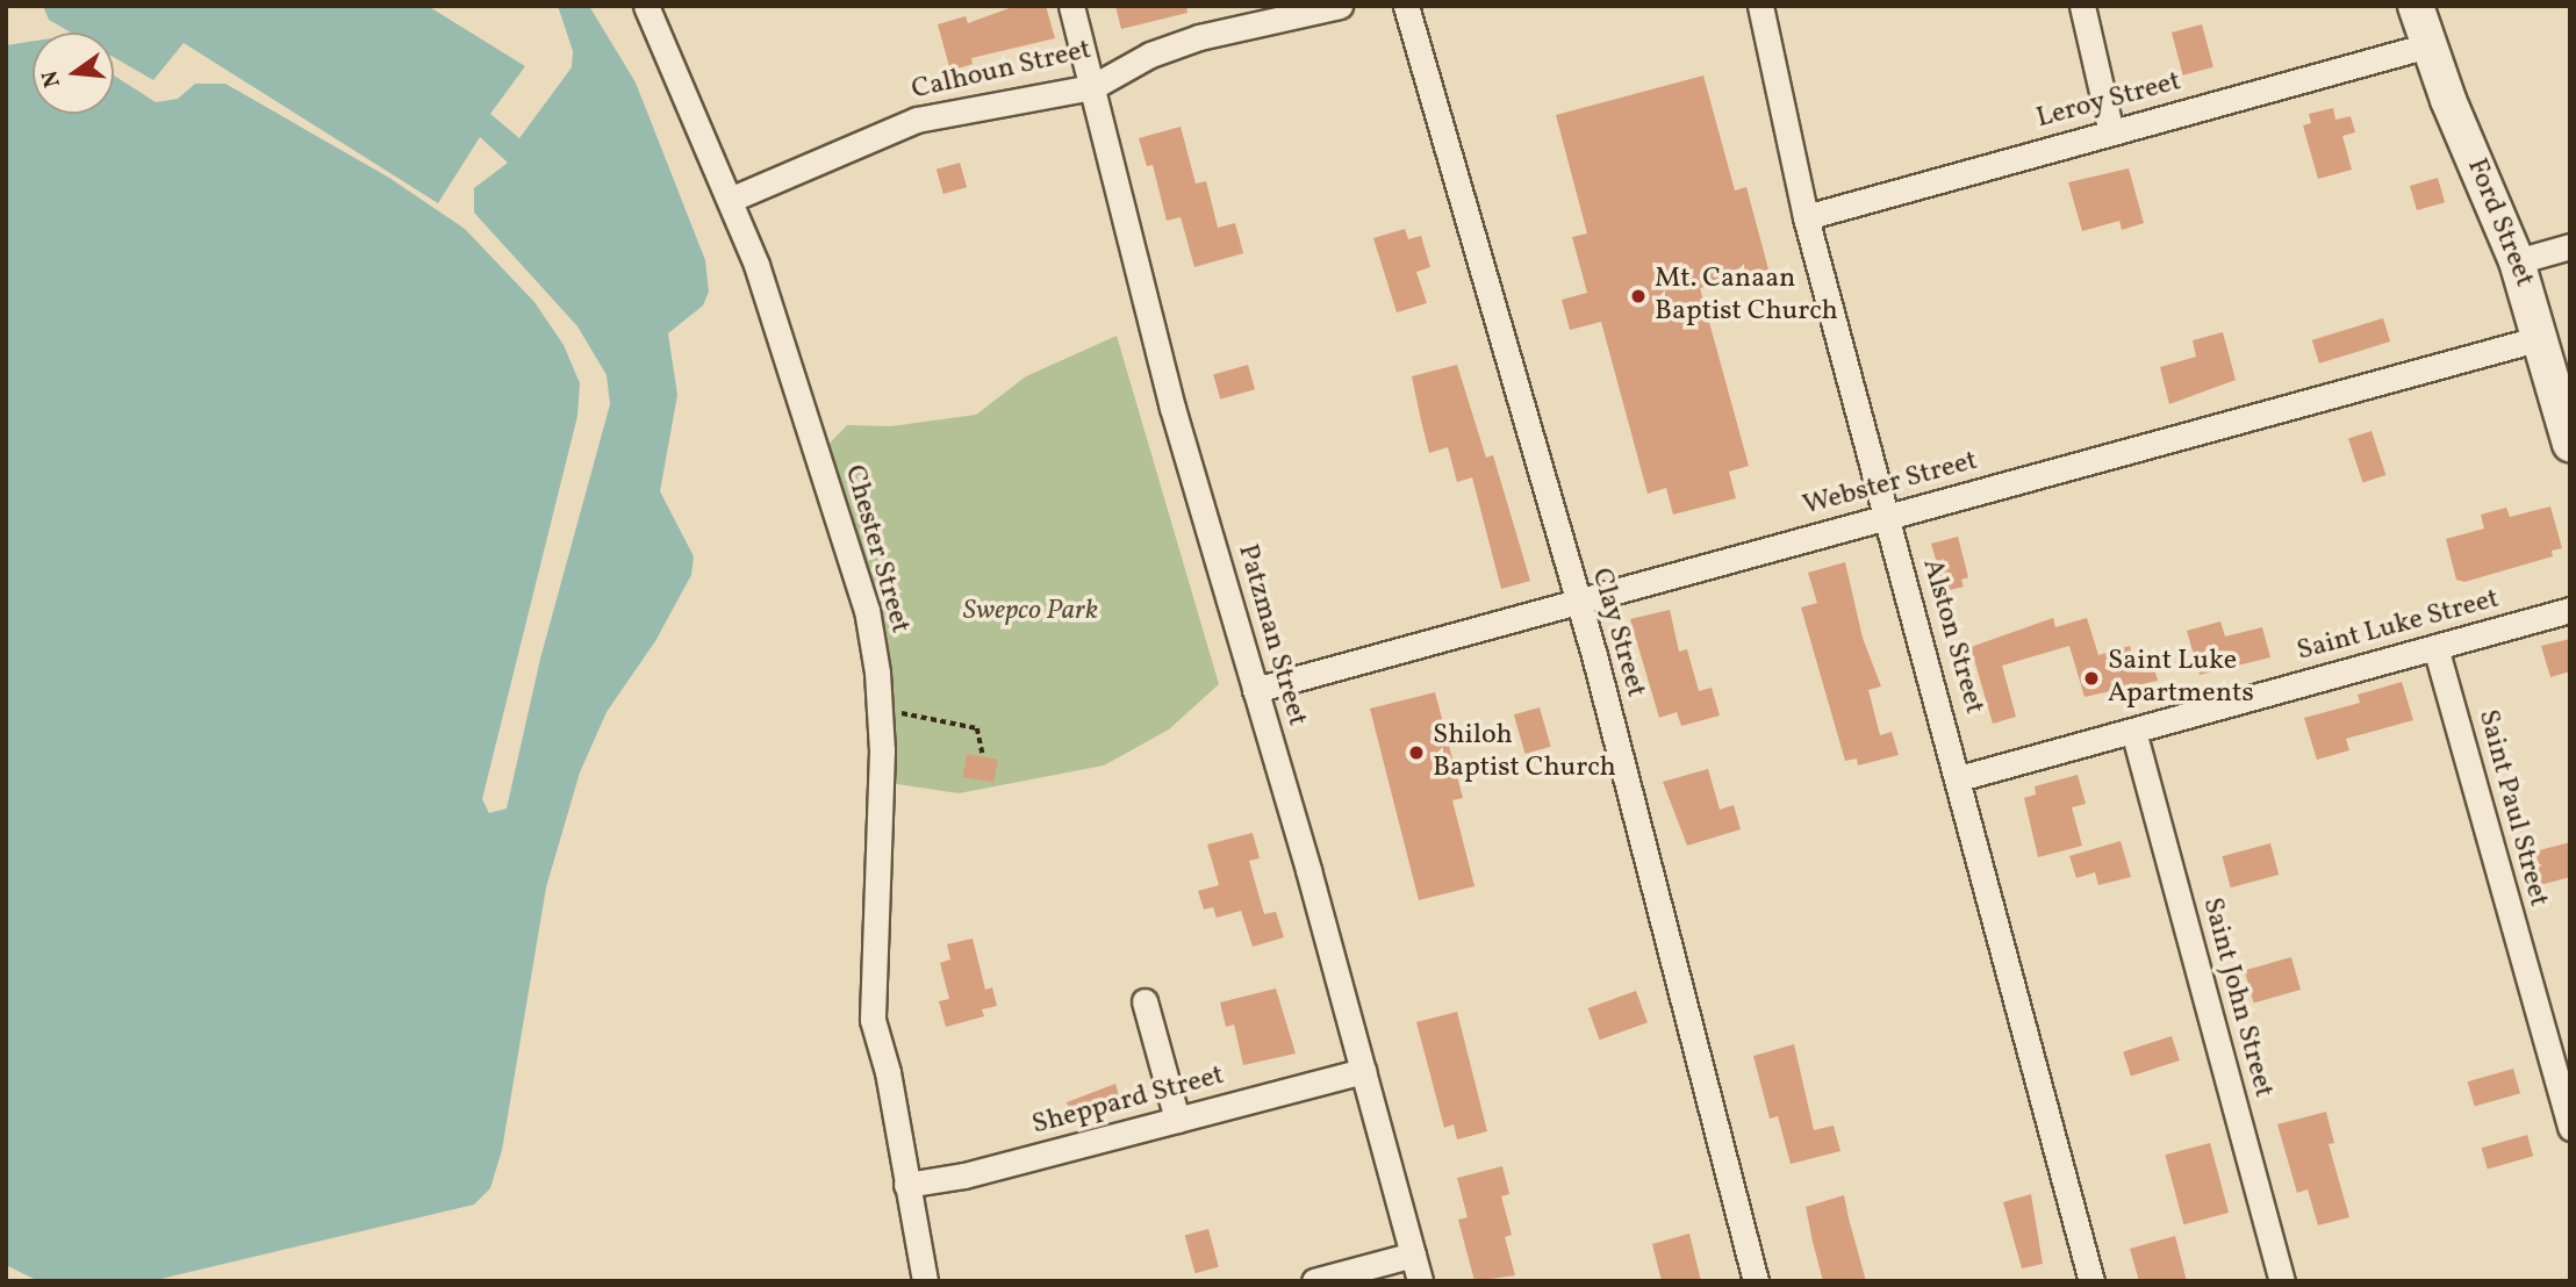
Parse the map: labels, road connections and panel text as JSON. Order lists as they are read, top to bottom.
{
  "streets": {
    "main road": ["Ford Street"],
    "street": [
      "Calhoun Street",
      "Leroy Street",
      "Webster Street",
      "Chester Street",
      "Saint Luke Street",
      "Clay Street",
      "Patzman Street",
      "Alston Street",
      "Saint Paul Street",
      "Saint John Street",
      "Sheppard Street"
    ]
  },
  "crossings": [
    ["Calhoun Street", "Chester Street"],
    ["Calhoun Street", "Patzman Street"],
    ["Leroy Street", "Ford Street"],
    ["Leroy Street", "Alston Street"],
    ["Ford Street", "Webster Street"],
    ["Webster Street", "Clay Street"],
    ["Webster Street", "Patzman Street"],
    ["Webster Street", "Alston Street"],
    ["Chester Street", "Sheppard Street"],
    ["Saint Luke Street", "Alston Street"],
    ["Saint Luke Street", "Saint Paul Street"],
    ["Saint Luke Street", "Saint John Street"],
    ["Patzman Street", "Sheppard Street"]
  ],
  "parks": ["Swepco Park"],
  "places": ["Mt. Canaan Baptist Church", "Saint Luke Apartments", "Shiloh Baptist Church"],
  "north": "left"
}
